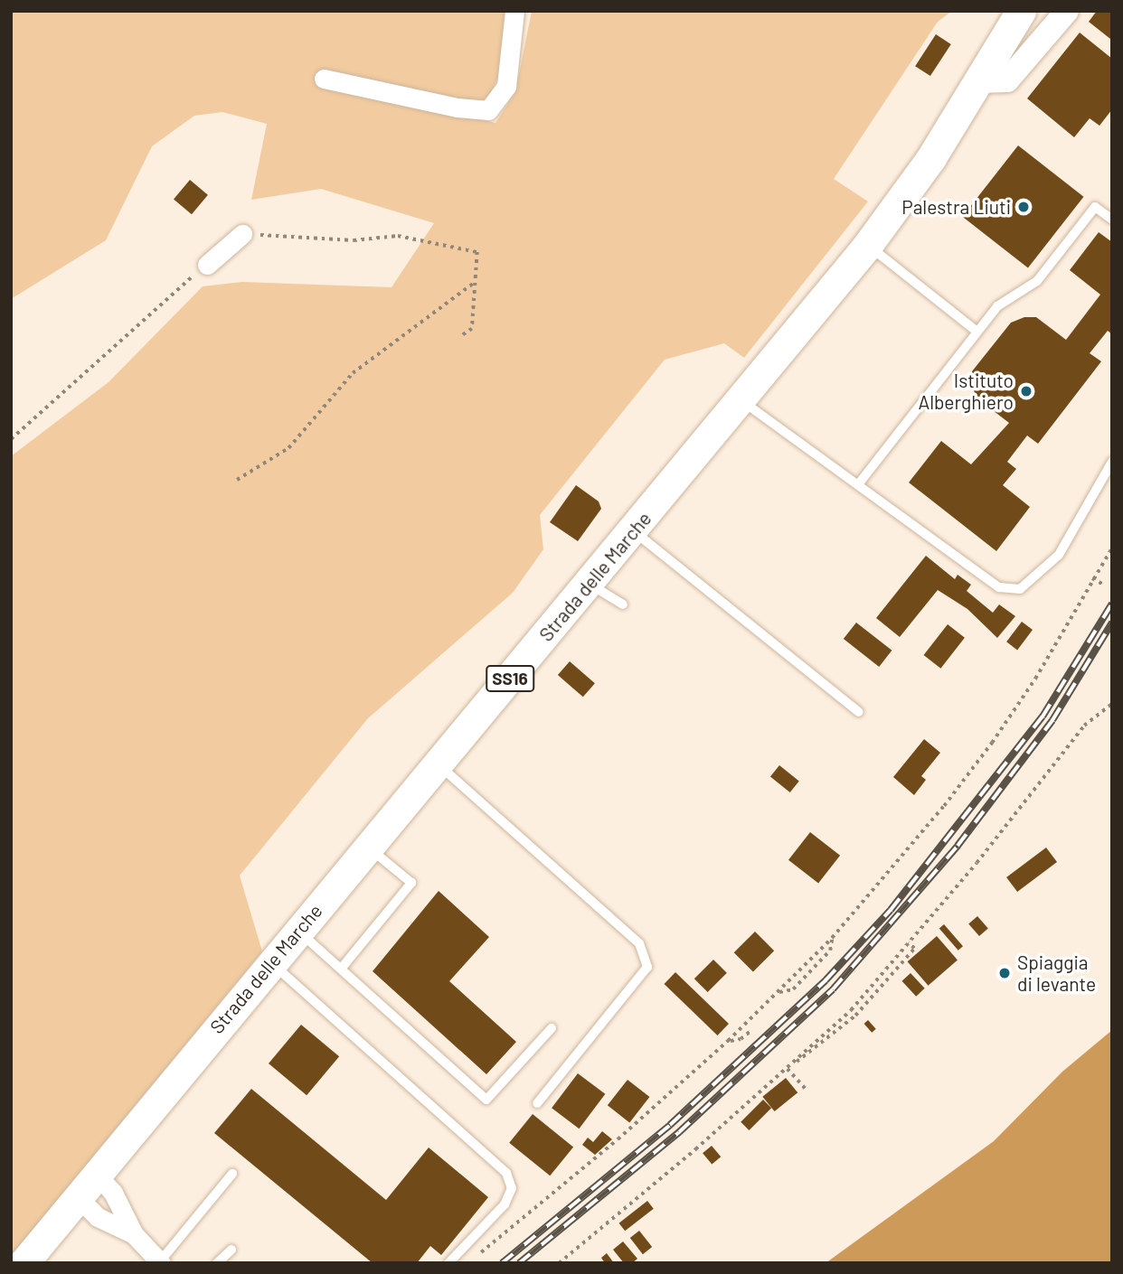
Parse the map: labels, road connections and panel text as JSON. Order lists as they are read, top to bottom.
{
  "streets": {
    "main road": ["Strada delle Marche", "SS16"]
  },
  "crossings": [
    ["Strada delle Marche", "SS16"]
  ],
  "places": ["Palestra Liuti", "Istituto Alberghiero", "Spiaggia di levante"]
}
